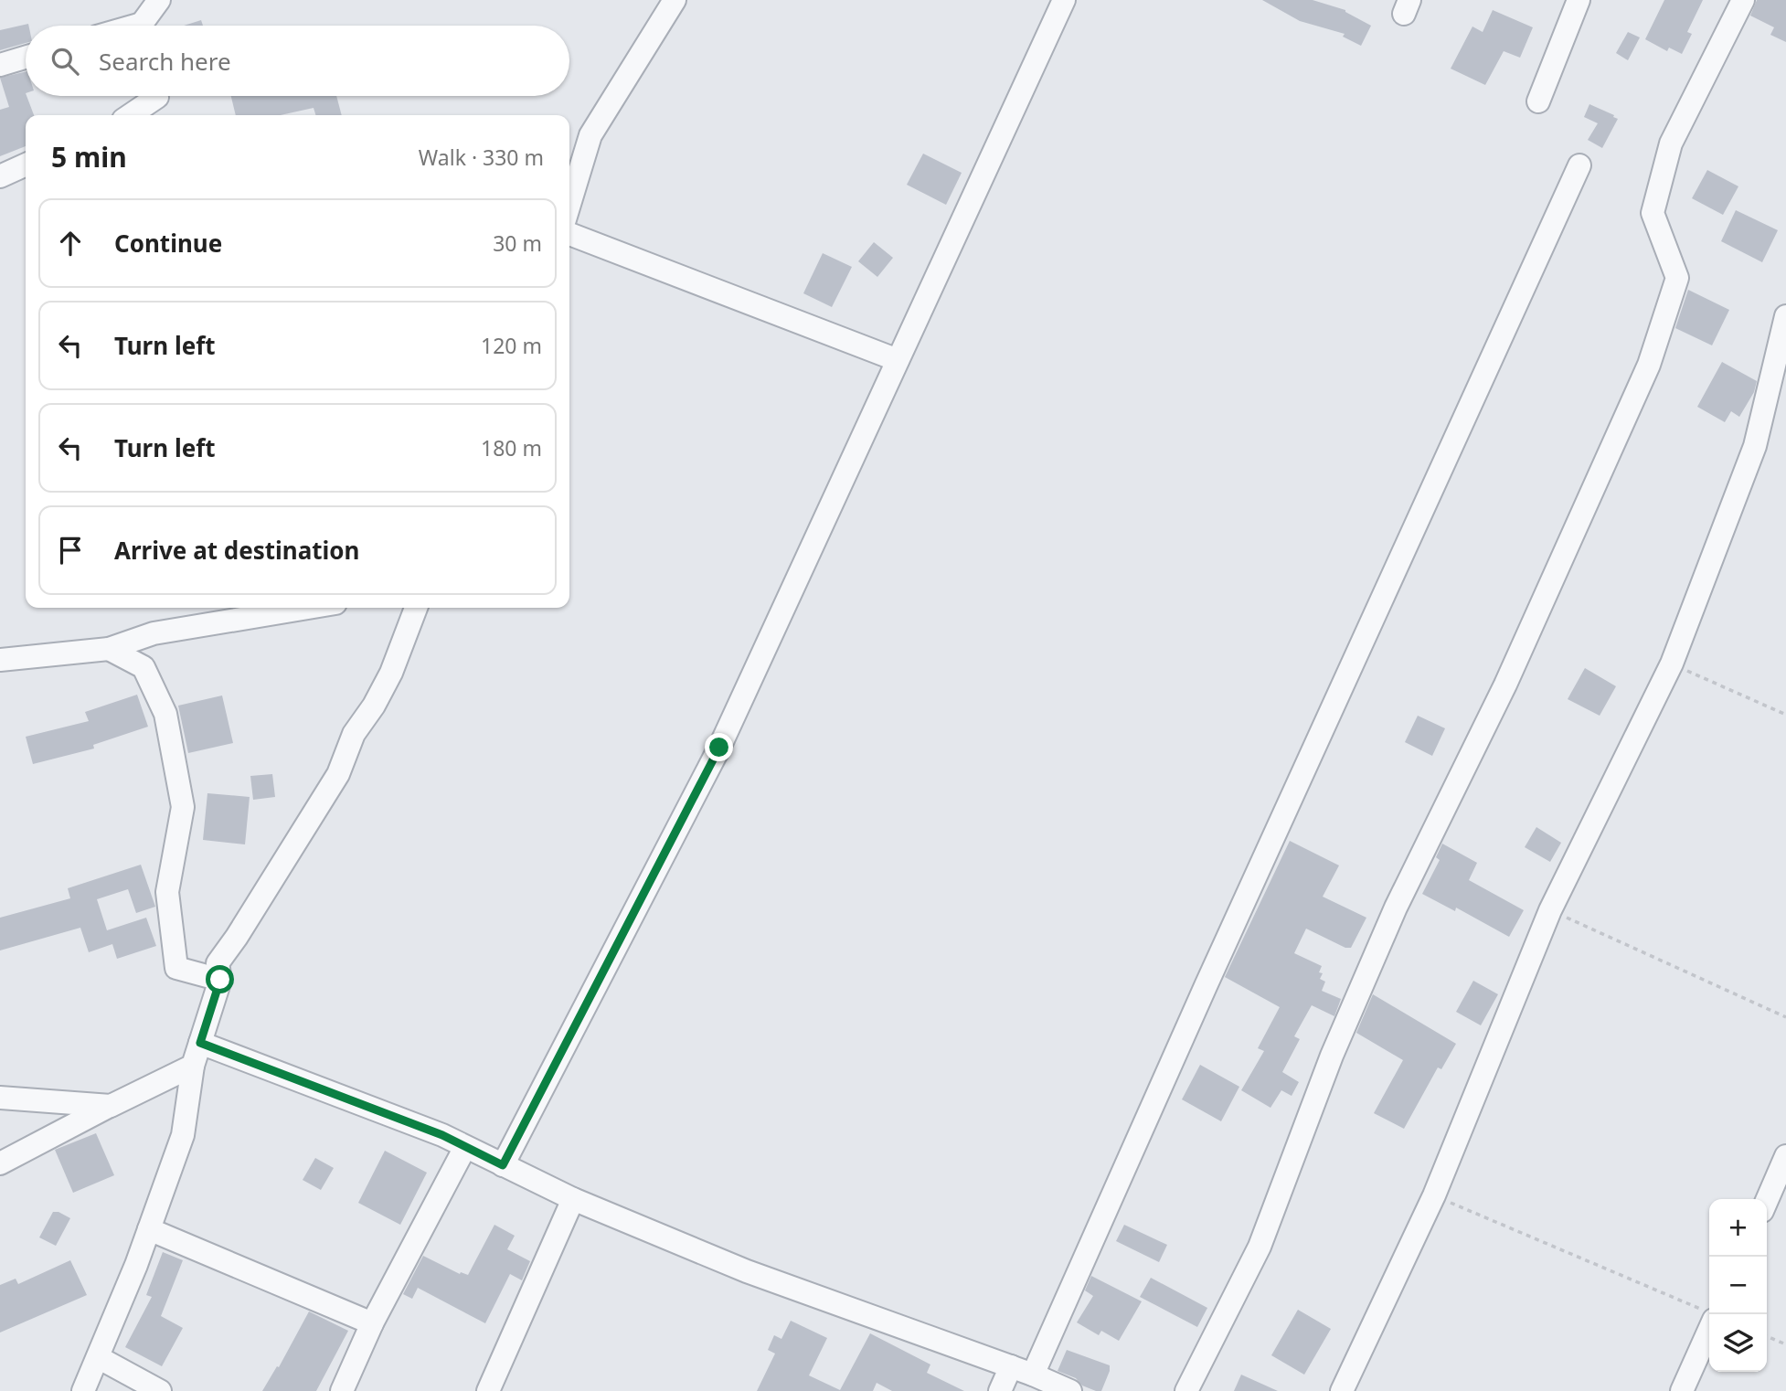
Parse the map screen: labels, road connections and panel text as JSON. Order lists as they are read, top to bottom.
{
  "page": {
    "search": "Search here",
    "heading": ["5 min", "Walk · 330 m"],
    "list": [
      ["Continue", "30 m"],
      ["Turn left", "120 m"],
      ["Turn left", "180 m"],
      "Arrive at destination"
    ],
    "map_buttons": ["+", "−"]
  }
}
